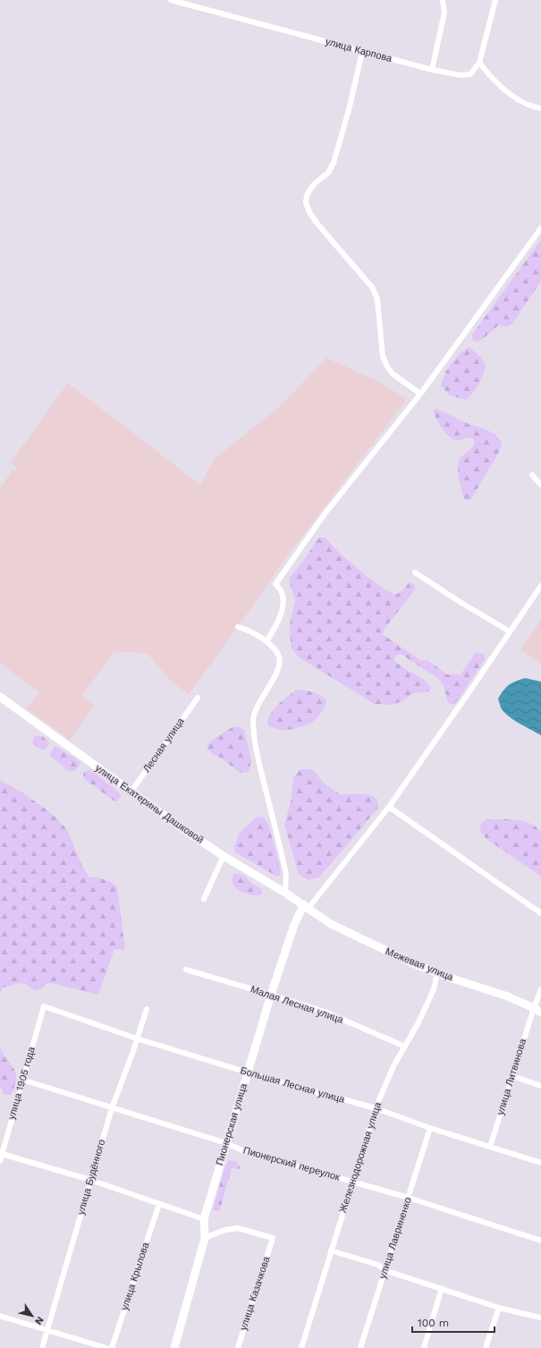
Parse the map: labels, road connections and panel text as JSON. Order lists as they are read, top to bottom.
{
  "streets": {
    "street": [
      "улица Карпова",
      "Лесная улица",
      "улица Екатерины Дашковой",
      "Межевая улица",
      "Малая Лесная улица",
      "улица Литвинова",
      "улица 1905 года",
      "Большая Лесная улица",
      "Пионерская улица",
      "Железнодорожная улица",
      "Пионерский переулок",
      "улица Будённого",
      "улица Лавриненко",
      "улица Крылова",
      "улица Казачкова"
    ]
  },
  "crossings": [
    ["Лесная улица", "улица Екатерины Дашковой"],
    ["улица Екатерины Дашковой", "Межевая улица"],
    ["улица Екатерины Дашковой", "Пионерская улица"],
    ["Межевая улица", "улица Литвинова"],
    ["Межевая улица", "Пионерская улица"],
    ["Межевая улица", "Железнодорожная улица"],
    ["Малая Лесная улица", "Пионерская улица"],
    ["Малая Лесная улица", "Железнодорожная улица"],
    ["улица Литвинова", "Большая Лесная улица"],
    ["улица 1905 года", "Большая Лесная улица"],
    ["улица 1905 года", "Пионерский переулок"],
    ["Большая Лесная улица", "Пионерская улица"],
    ["Большая Лесная улица", "Железнодорожная улица"],
    ["Большая Лесная улица", "улица Будённого"],
    ["Большая Лесная улица", "улица Лавриненко"],
    ["Пионерская улица", "Пионерский переулок"],
    ["Пионерская улица", "улица Казачкова"],
    ["Железнодорожная улица", "Пионерский переулок"],
    ["Пионерский переулок", "улица Будённого"],
    ["Пионерский переулок", "улица Лавриненко"]
  ],
  "scale_bar": "100 m",
  "north": "bottom right"
}
